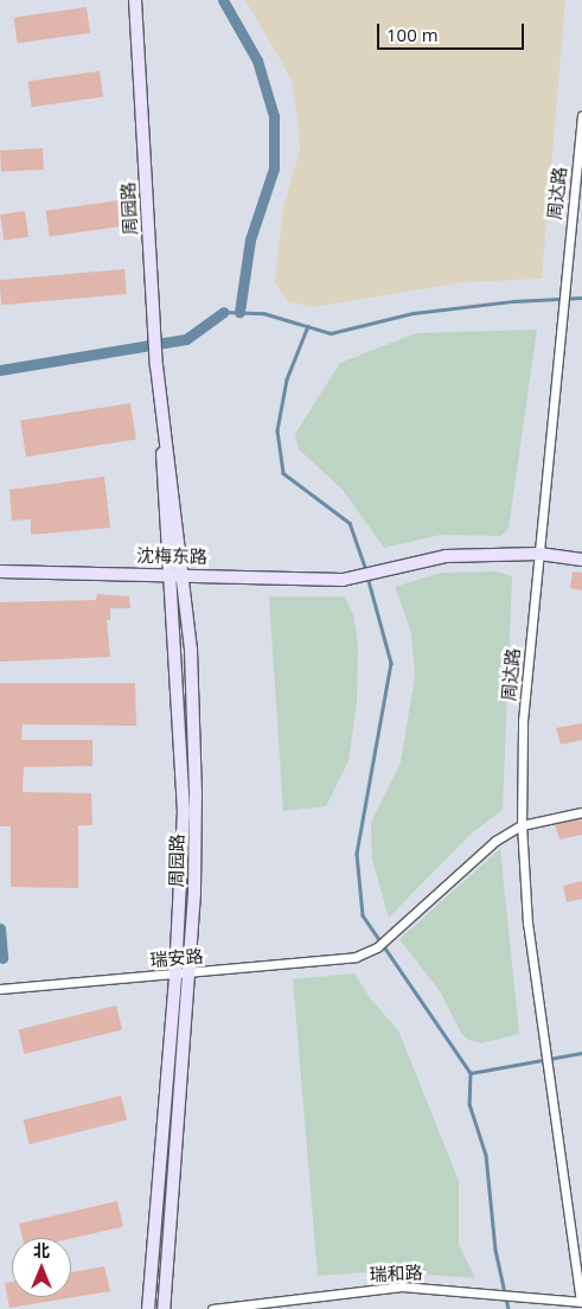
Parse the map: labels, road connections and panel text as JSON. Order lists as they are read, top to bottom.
{
  "streets": {
    "street": [
      "周达路",
      "周园路",
      "沈梅东路",
      "瑞安路",
      "瑞和路"
    ]
  },
  "crossings": [
    ["周达路", "沈梅东路"],
    ["周达路", "瑞安路"],
    ["周达路", "瑞和路"],
    ["周园路", "沈梅东路"],
    ["周园路", "瑞安路"]
  ],
  "scale_bar": "100 m",
  "north": "top"
}
